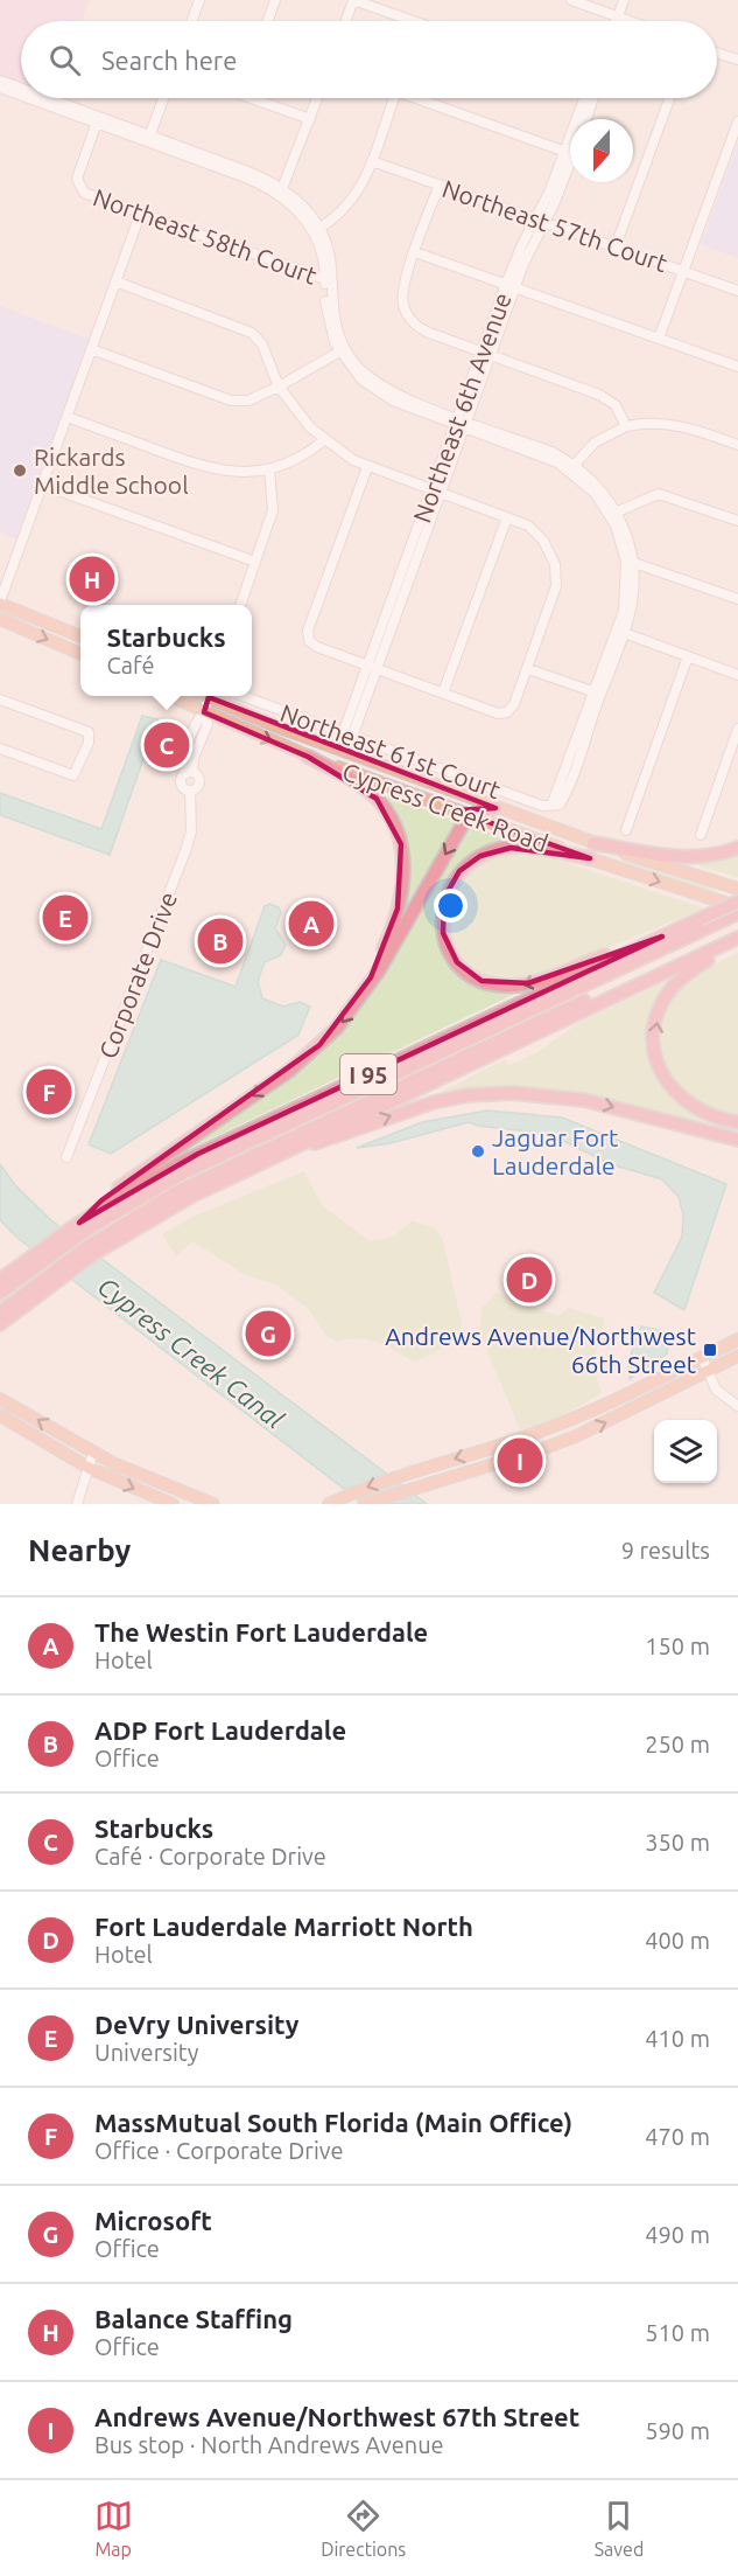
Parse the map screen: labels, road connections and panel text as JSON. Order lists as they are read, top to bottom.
{
  "streets": {
    "highway": ["I 95"],
    "main road": ["Cypress Creek Road"],
    "street": [
      "Northeast 57th Court",
      "Northeast 58th Court",
      "Northeast 6th Avenue",
      "Northeast 61st Court",
      "Corporate Drive"
    ]
  },
  "crossings": [
    ["Northeast 57th Court", "Northeast 6th Avenue"],
    ["Northeast 6th Avenue", "Northeast 61st Court"]
  ],
  "water": ["Cypress Creek Canal"],
  "places": {
    "other": ["Rickards Middle School", "Jaguar Fort Lauderdale"],
    "transit": ["Andrews Avenue/Northwest 66th Street"]
  },
  "north": "bottom",
  "page": {
    "search": "Search here",
    "pins": [
      "H",
      "C",
      "E",
      "A",
      "B",
      "F",
      "D",
      "G",
      "I"
    ],
    "popup": ["Starbucks", "Café"],
    "heading": ["Nearby", "9 results"],
    "list": [
      {
        "mark": "A",
        "name": "The Westin Fort Lauderdale",
        "note": "Hotel",
        "value": "150 m"
      },
      {
        "mark": "B",
        "name": "ADP Fort Lauderdale",
        "note": "Office",
        "value": "250 m"
      },
      {
        "mark": "C",
        "name": "Starbucks",
        "note": "Café · Corporate Drive",
        "value": "350 m"
      },
      {
        "mark": "D",
        "name": "Fort Lauderdale Marriott North",
        "note": "Hotel",
        "value": "400 m"
      },
      {
        "mark": "E",
        "name": "DeVry University",
        "note": "University",
        "value": "410 m"
      },
      {
        "mark": "F",
        "name": "MassMutual South Florida (Main Office)",
        "note": "Office · Corporate Drive",
        "value": "470 m"
      },
      {
        "mark": "G",
        "name": "Microsoft",
        "note": "Office",
        "value": "490 m"
      },
      {
        "mark": "H",
        "name": "Balance Staffing",
        "note": "Office",
        "value": "510 m"
      },
      {
        "mark": "I",
        "name": "Andrews Avenue/Northwest 67th Street",
        "note": "Bus stop · North Andrews Avenue",
        "value": "590 m"
      }
    ],
    "nav": ["Map", "Directions", "Saved"]
  }
}
